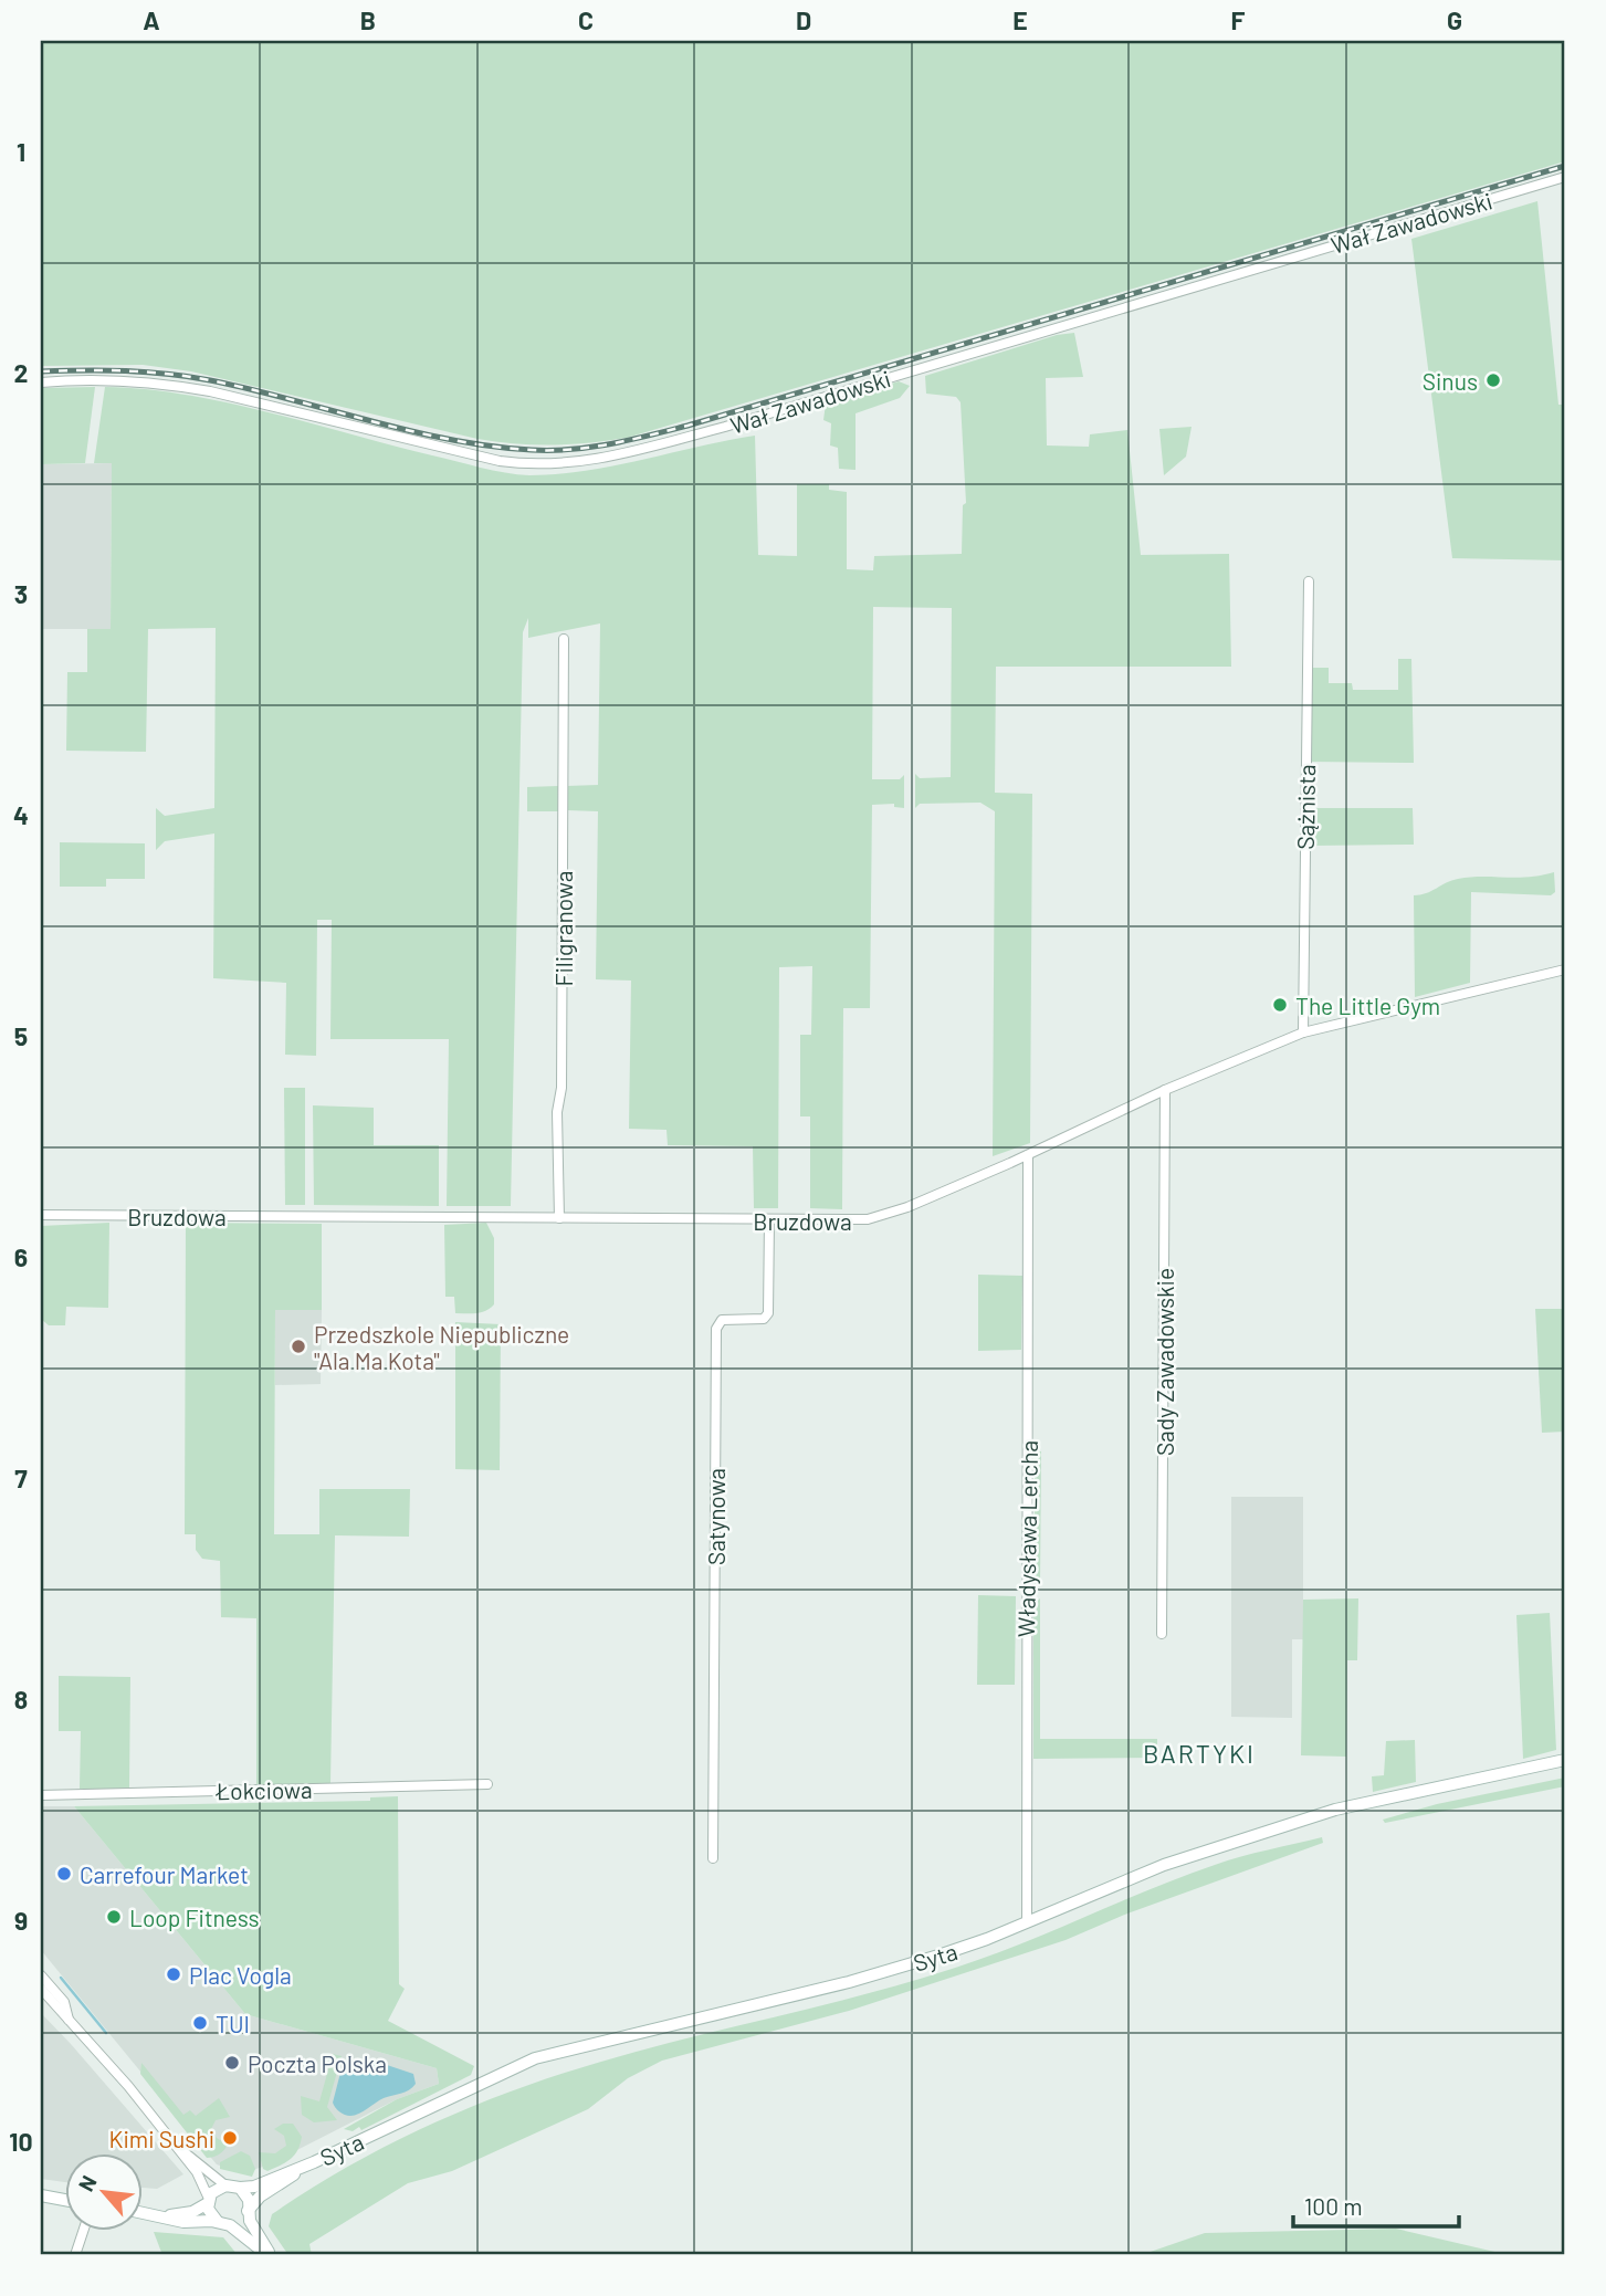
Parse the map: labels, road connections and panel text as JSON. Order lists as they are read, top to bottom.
{
  "streets": {
    "street": [
      "Wał Zawadowski",
      "Sążnista",
      "Filigranowa",
      "Bruzdowa",
      "Sady Zawadowskie",
      "Satynowa",
      "Władysława Lercha",
      "Łokciowa",
      "Syta"
    ]
  },
  "crossings": [
    ["Sążnista", "Bruzdowa"],
    ["Filigranowa", "Bruzdowa"],
    ["Bruzdowa", "Sady Zawadowskie"],
    ["Bruzdowa", "Satynowa"],
    ["Bruzdowa", "Władysława Lercha"],
    ["Władysława Lercha", "Syta"]
  ],
  "districts": ["BARTYKI"],
  "places": [
    "Sinus",
    "The Little Gym",
    "Przedszkole Niepubliczne \"Ala Ma Kota\"",
    "Carrefour Market",
    "Loop Fitness",
    "Plac Vogla",
    "TUI",
    "Poczta Polska",
    "Kimi Sushi"
  ],
  "scale_bar": "100 m",
  "north": "top left",
  "grid": {
    "columns": [
      "A",
      "B",
      "C",
      "D",
      "E",
      "F",
      "G"
    ],
    "rows": [
      "1",
      "2",
      "3",
      "4",
      "5",
      "6",
      "7",
      "8",
      "9",
      "10"
    ]
  }
}
